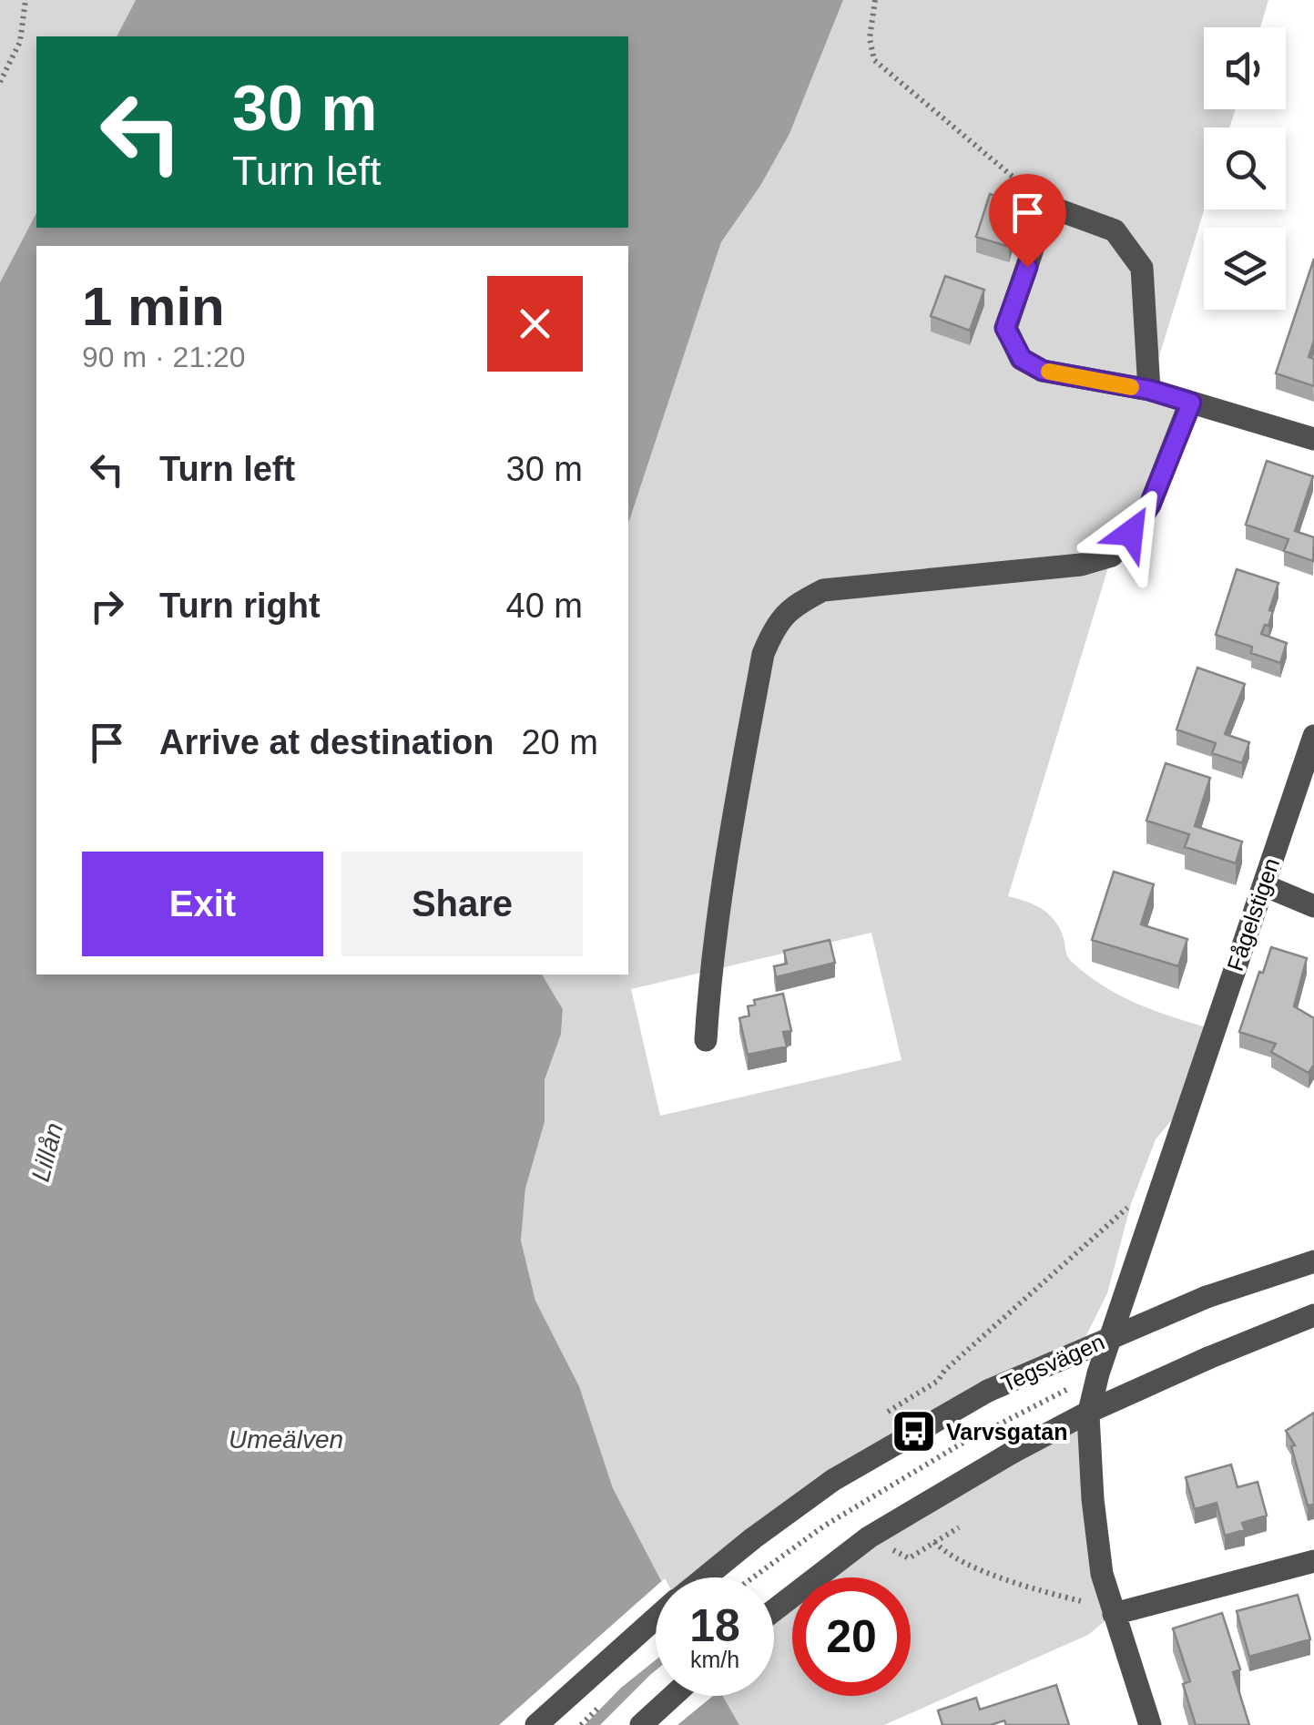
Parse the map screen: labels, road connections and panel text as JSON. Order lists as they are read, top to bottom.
{
  "streets": {
    "street": ["Fågelstigen", "Tegsvägen"]
  },
  "water": ["Lillån", "Umeälven"],
  "places": {
    "bus stop": ["Varvsgatan"]
  },
  "page": {
    "turn": ["30 m", "Turn left"],
    "heading": ["1 min", "90 m · 21:20"],
    "list": [
      {
        "name": "Turn left",
        "value": "30 m"
      },
      {
        "name": "Turn right",
        "value": "40 m"
      },
      {
        "name": "Arrive at destination",
        "value": "20 m"
      }
    ],
    "buttons": ["Exit", "Share"],
    "speed": "18 km/h",
    "limit": "20"
  }
}
